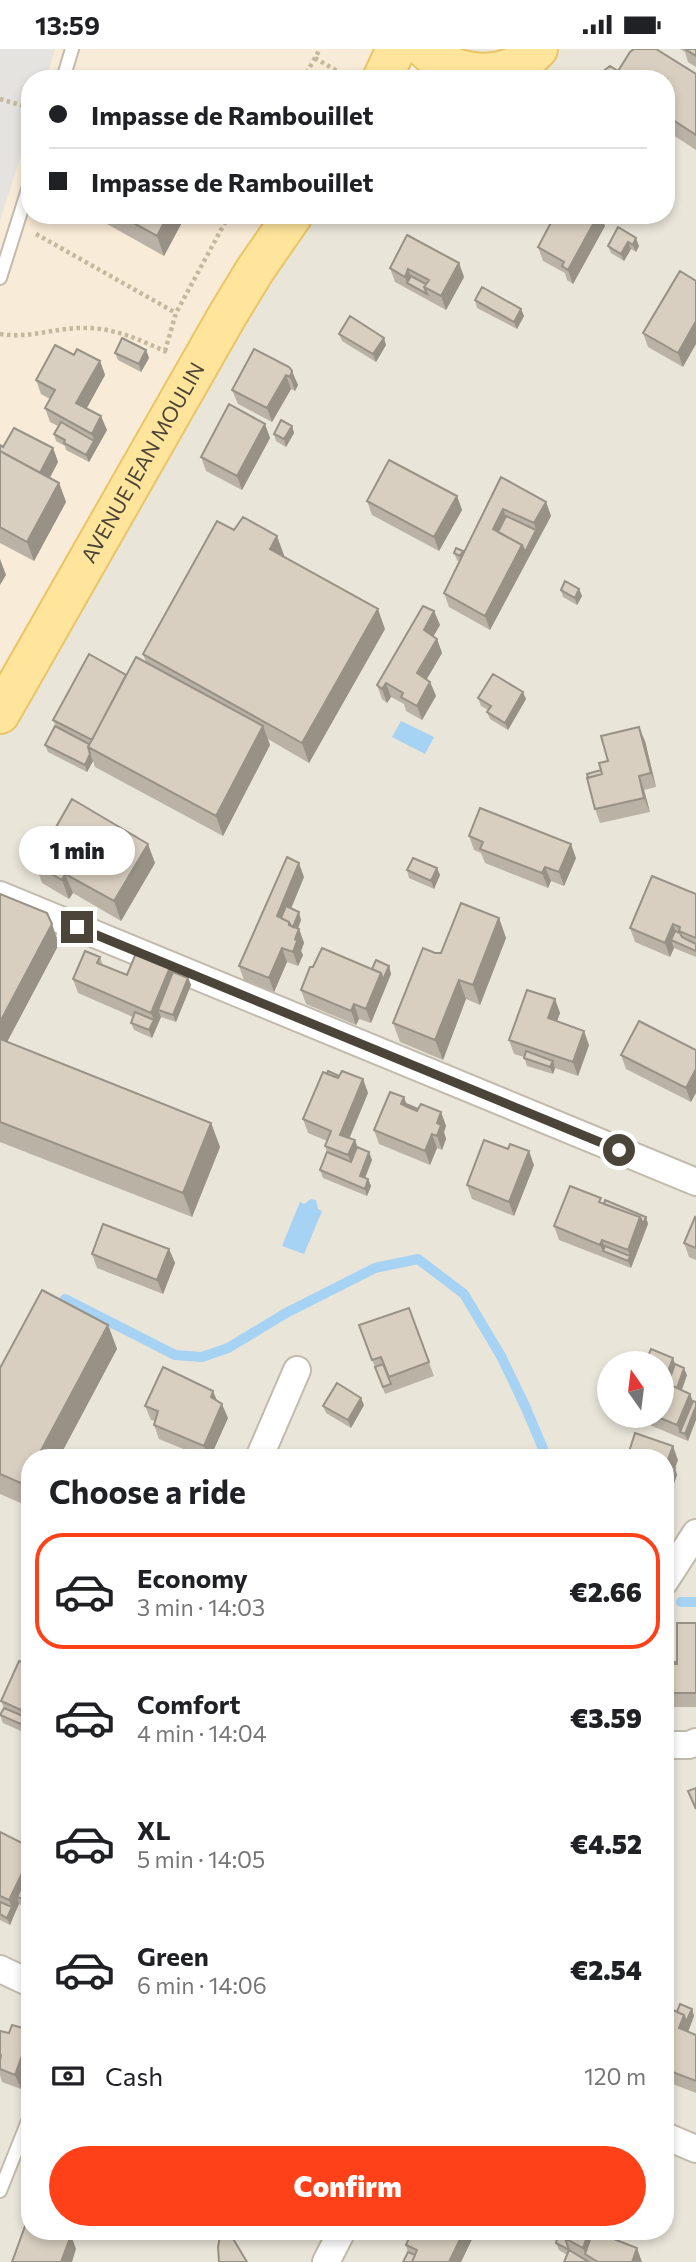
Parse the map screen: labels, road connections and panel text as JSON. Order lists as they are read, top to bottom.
{
  "streets": {
    "main road": ["AVENUE JEAN MOULIN"]
  },
  "north": "top",
  "page": {
    "status": "13:59",
    "banner": ["Impasse de Rambouillet", "Impasse de Rambouillet"],
    "bubble": "1 min",
    "heading": "Choose a ride",
    "list": [
      {
        "name": "Economy",
        "note": "3 min · 14:03",
        "value": "€2.66"
      },
      {
        "name": "Comfort",
        "note": "4 min · 14:04",
        "value": "€3.59"
      },
      {
        "name": "XL",
        "note": "5 min · 14:05",
        "value": "€4.52"
      },
      {
        "name": "Green",
        "note": "6 min · 14:06",
        "value": "€2.54"
      }
    ],
    "pay": ["Cash", "120 m"],
    "buttons": "Confirm"
  }
}
